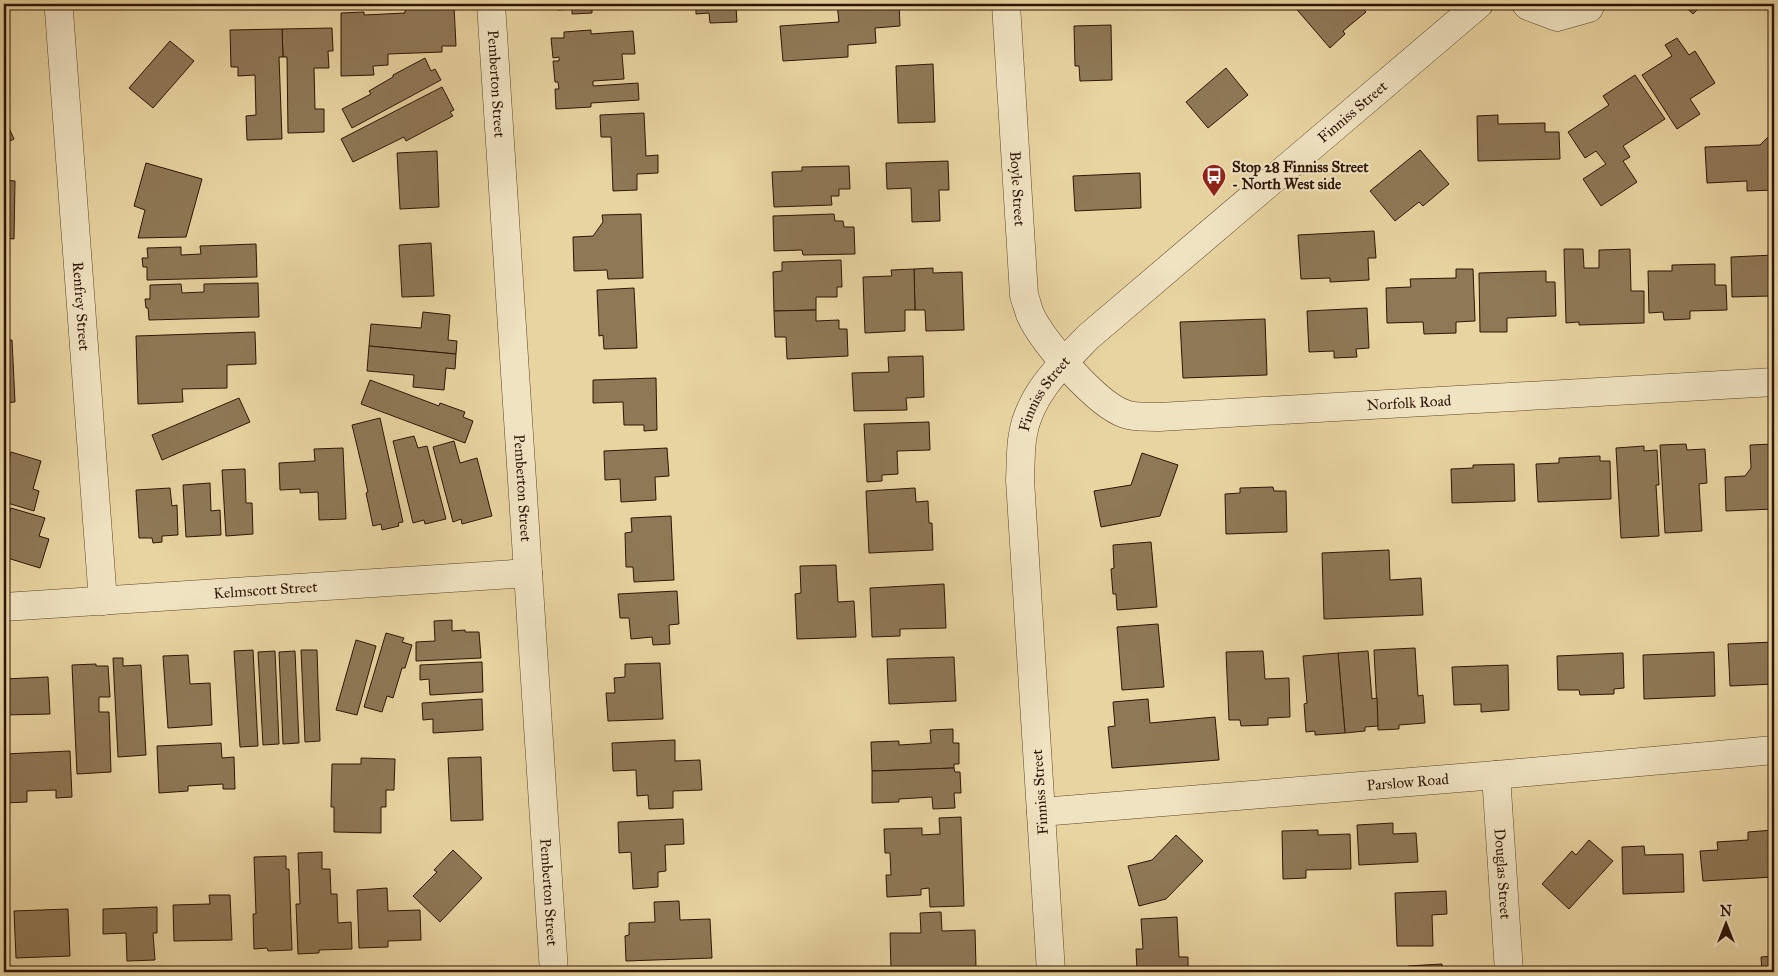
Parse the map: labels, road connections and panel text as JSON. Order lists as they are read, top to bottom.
{
  "streets": {
    "street": [
      "Pemberton Street",
      "Finniss Street",
      "Boyle Street",
      "Renfrey Street",
      "Norfolk Road",
      "Kelmscott Street",
      "Parslow Road",
      "Douglas Street"
    ]
  },
  "crossings": [
    ["Pemberton Street", "Kelmscott Street"],
    ["Finniss Street", "Boyle Street"],
    ["Finniss Street", "Norfolk Road"],
    ["Finniss Street", "Parslow Road"],
    ["Boyle Street", "Norfolk Road"],
    ["Renfrey Street", "Kelmscott Street"],
    ["Parslow Road", "Douglas Street"]
  ],
  "places": {
    "bus stop": ["Stop 28 Finniss Street - North West side"]
  },
  "north": "top"
}
